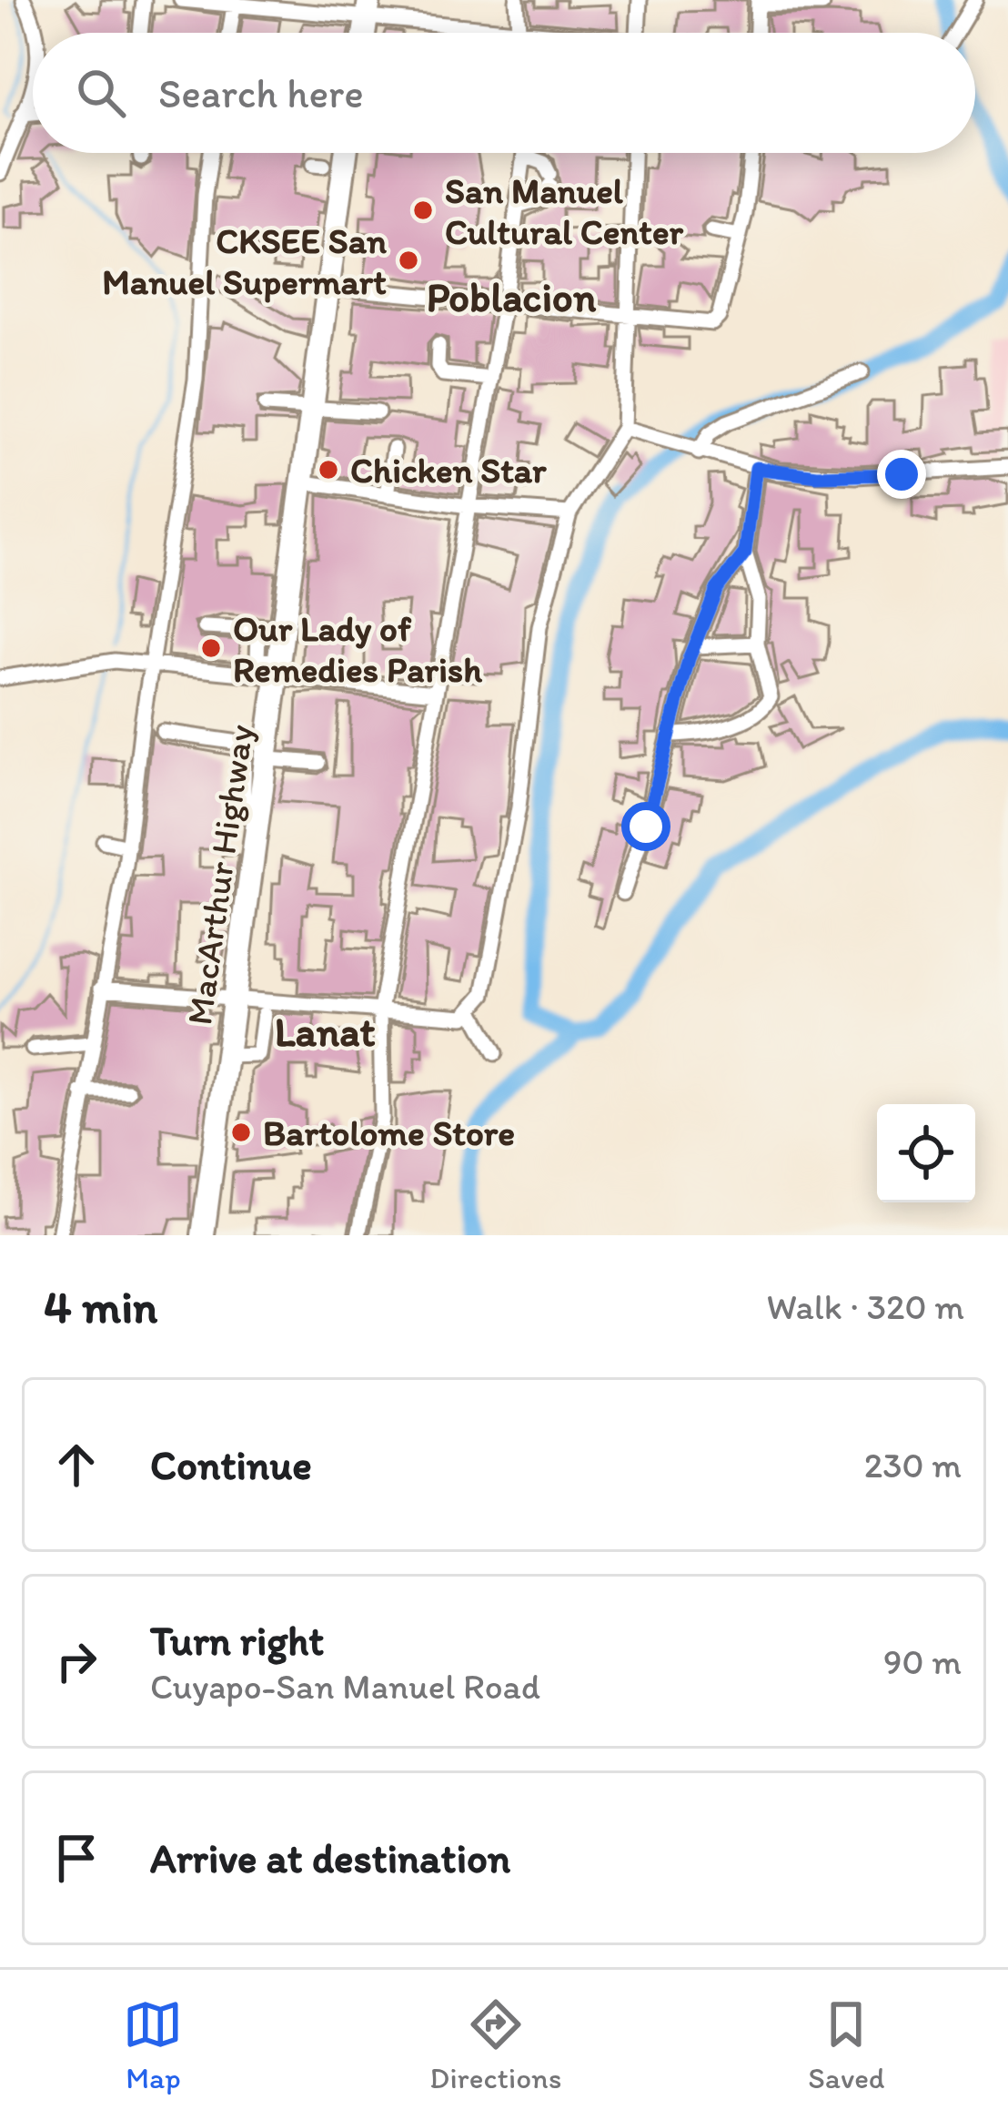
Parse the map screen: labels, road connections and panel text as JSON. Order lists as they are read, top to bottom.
{
  "streets": {
    "highway": ["MacArthur Highway"]
  },
  "districts": ["Poblacion", "Lanat"],
  "places": [
    "San Manuel Cultural Center",
    "CKSEE San Manuel Supermart",
    "Chicken Star",
    "Our Lady of Remedies Parish",
    "Bartolome Store"
  ],
  "page": {
    "search": "Search here",
    "heading": ["4 min", "Walk · 320 m"],
    "list": [
      ["Continue", "230 m"],
      ["Turn right", "Cuyapo-San Manuel Road", "90 m"],
      "Arrive at destination"
    ],
    "nav": ["Map", "Directions", "Saved"]
  }
}
